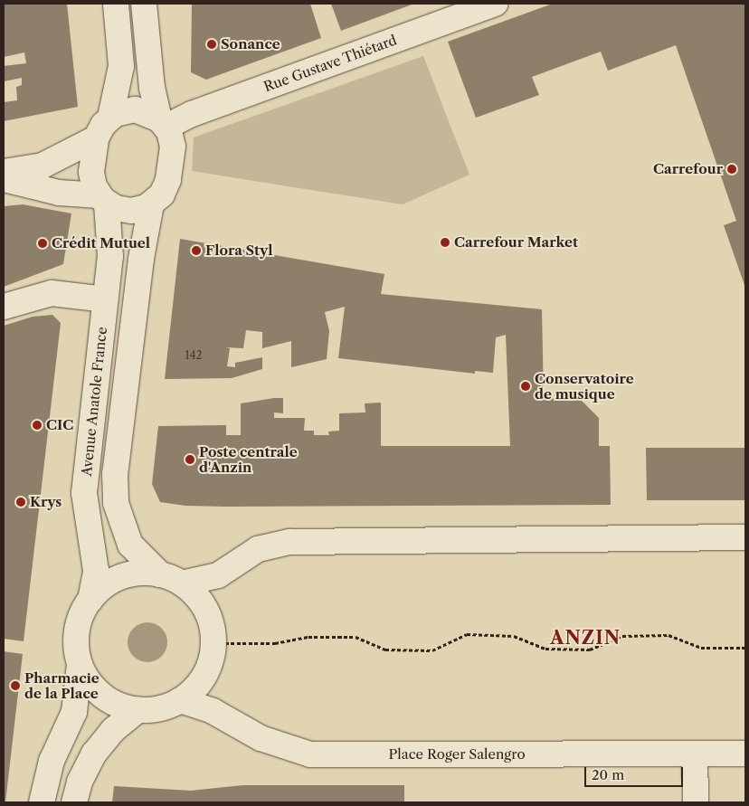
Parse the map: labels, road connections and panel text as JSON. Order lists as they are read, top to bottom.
{
  "streets": {
    "main road": ["Rue Gustave Thiétard", "Avenue Anatole France", "Place Roger Salengro"]
  },
  "crossings": [
    ["Rue Gustave Thiétard", "Avenue Anatole France"],
    ["Avenue Anatole France", "Place Roger Salengro"]
  ],
  "districts": ["ANZIN"],
  "places": [
    "Sonance",
    "Carrefour",
    "Carrefour Market",
    "Crédit Mutuel",
    "Flora Styl",
    "Conservatoire de musique",
    "CIC",
    "Poste centrale d'Anzin",
    "Krys",
    "Pharmacie de la Place"
  ],
  "house_numbers": ["142"],
  "scale_bar": "20 m"
}
